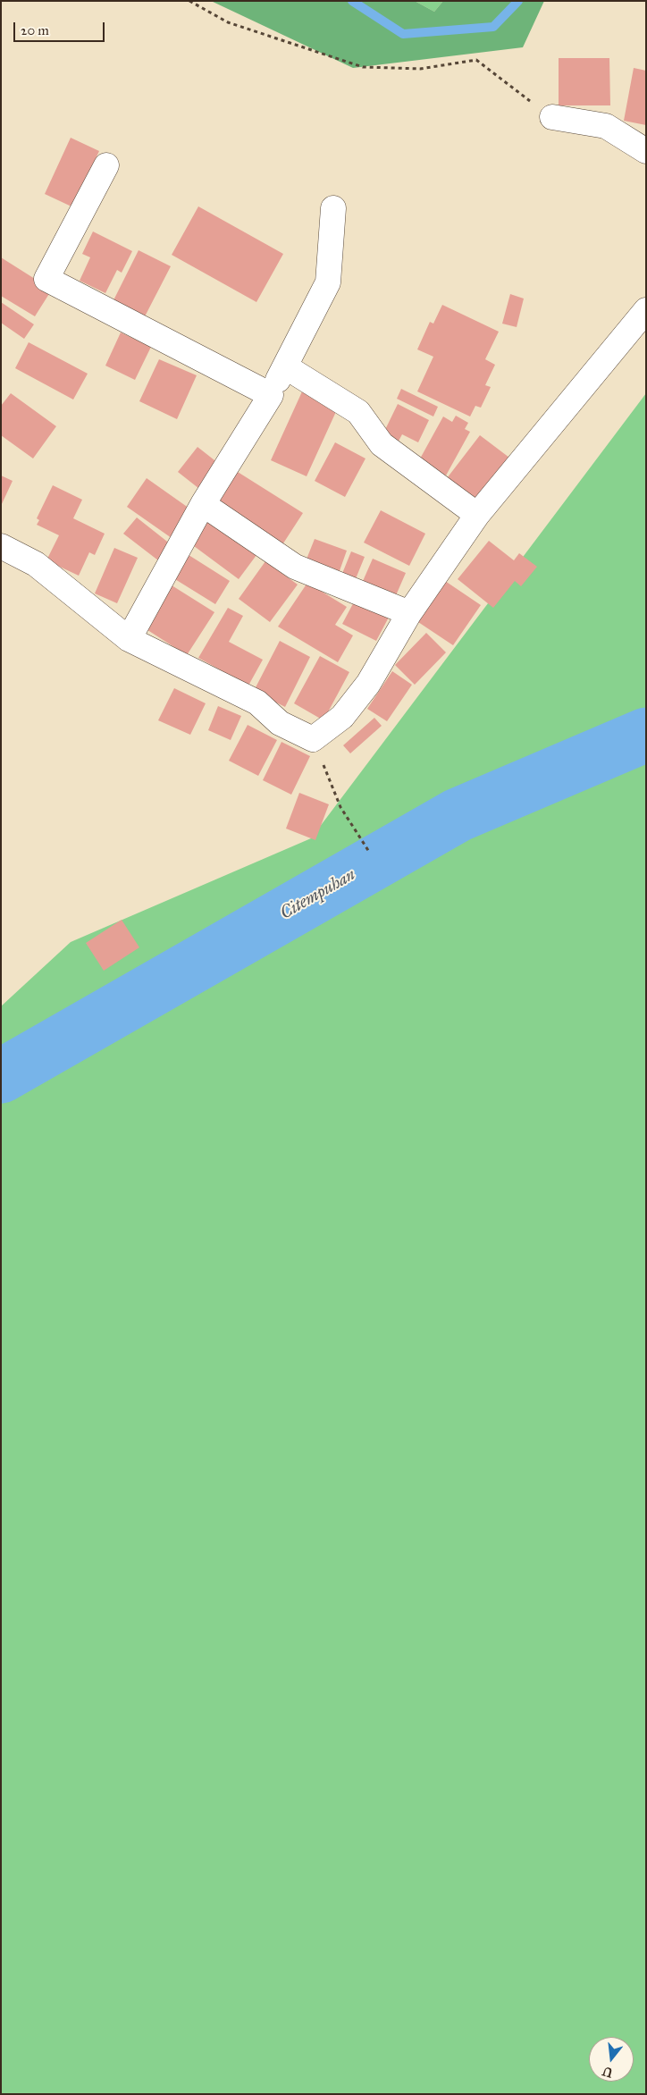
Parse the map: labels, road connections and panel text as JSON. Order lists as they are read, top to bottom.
{
  "water": ["Citempuhan"],
  "scale_bar": "20 m",
  "north": "bottom"
}
